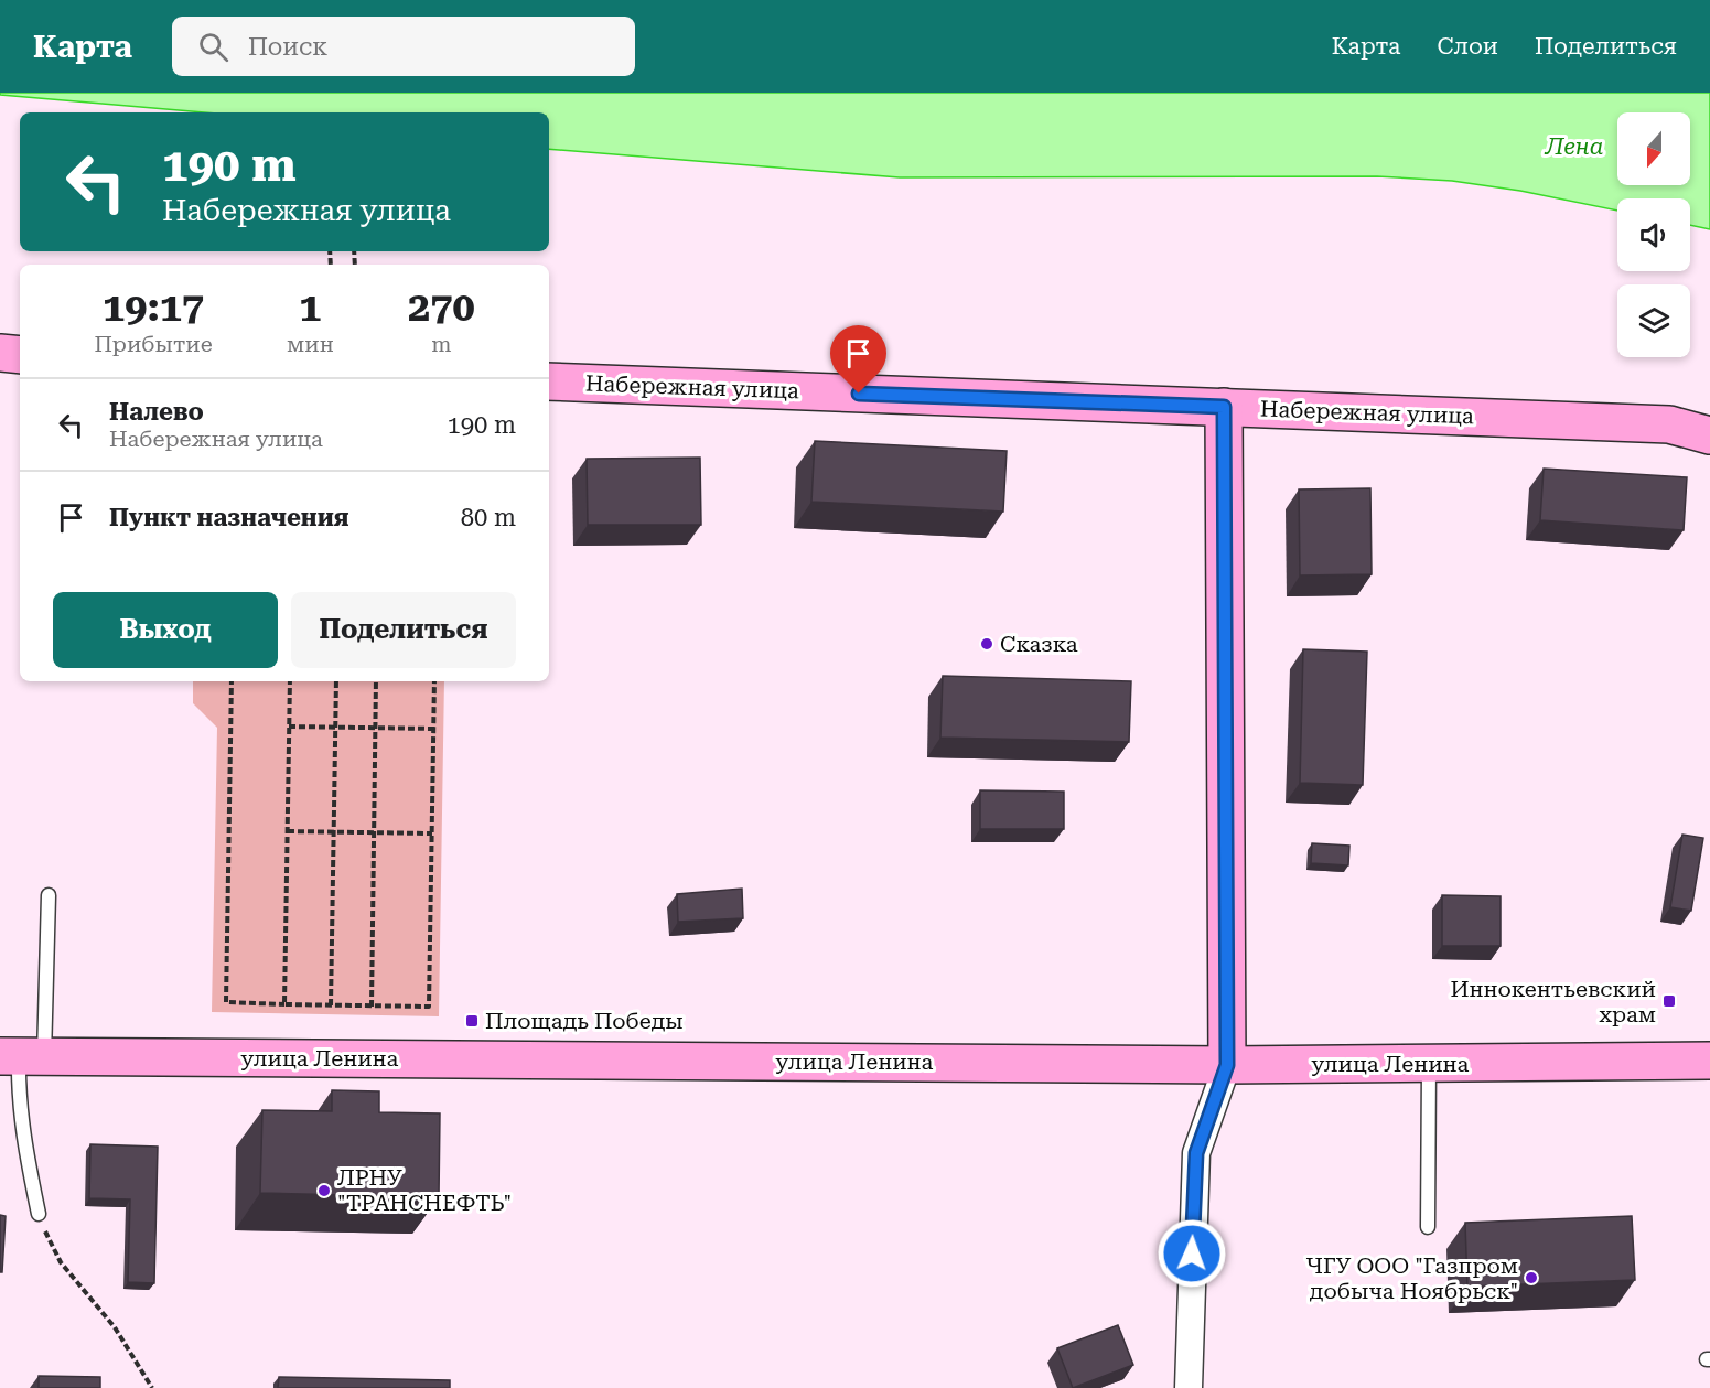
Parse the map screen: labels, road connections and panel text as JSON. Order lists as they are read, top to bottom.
{
  "streets": {
    "street": ["Набережная улица", "улица Ленина"]
  },
  "water": ["Лена"],
  "places": {
    "other": ["Сказка", "ЛРНУ \"ТРАНСНЕФТЬ\"", "ЧГУ ООО \"Газпром добыча Ноябрьск\""],
    "transit": ["Иннокентьевский храм", "Площадь Победы"]
  },
  "north": "bottom",
  "page": {
    "header": "Карта",
    "search": "Поиск",
    "nav": ["Карта", "Слои", "Поделиться"],
    "turn": ["190 m", "Набережная улица"],
    "eta": [
      "19:17",
      "Прибытие",
      "1",
      "мин",
      "270",
      "m"
    ],
    "list": [
      {
        "name": "Налево",
        "note": "Набережная улица",
        "value": "190 m"
      },
      {
        "name": "Пункт назначения",
        "value": "80 m"
      }
    ],
    "buttons": ["Выход", "Поделиться"]
  }
}
